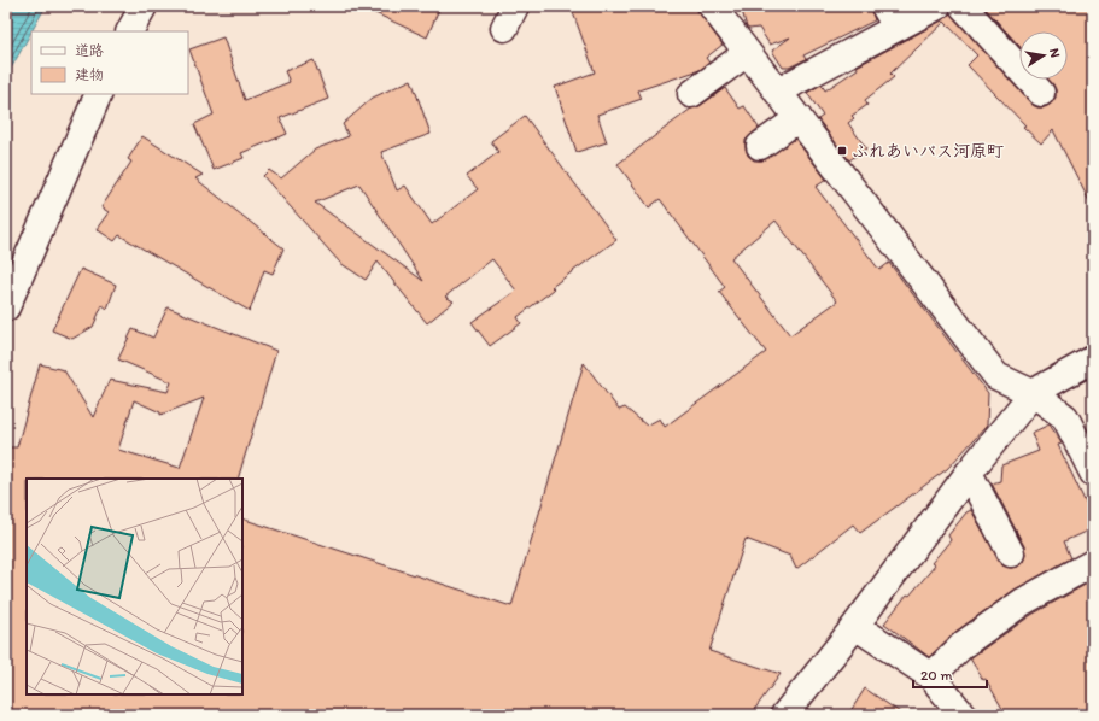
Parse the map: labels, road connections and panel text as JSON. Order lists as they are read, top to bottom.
{
  "places": {
    "transit": ["ふれあいバス河原町"]
  },
  "legend": ["道路", "建物"],
  "scale_bar": "20 m",
  "north": "right"
}
